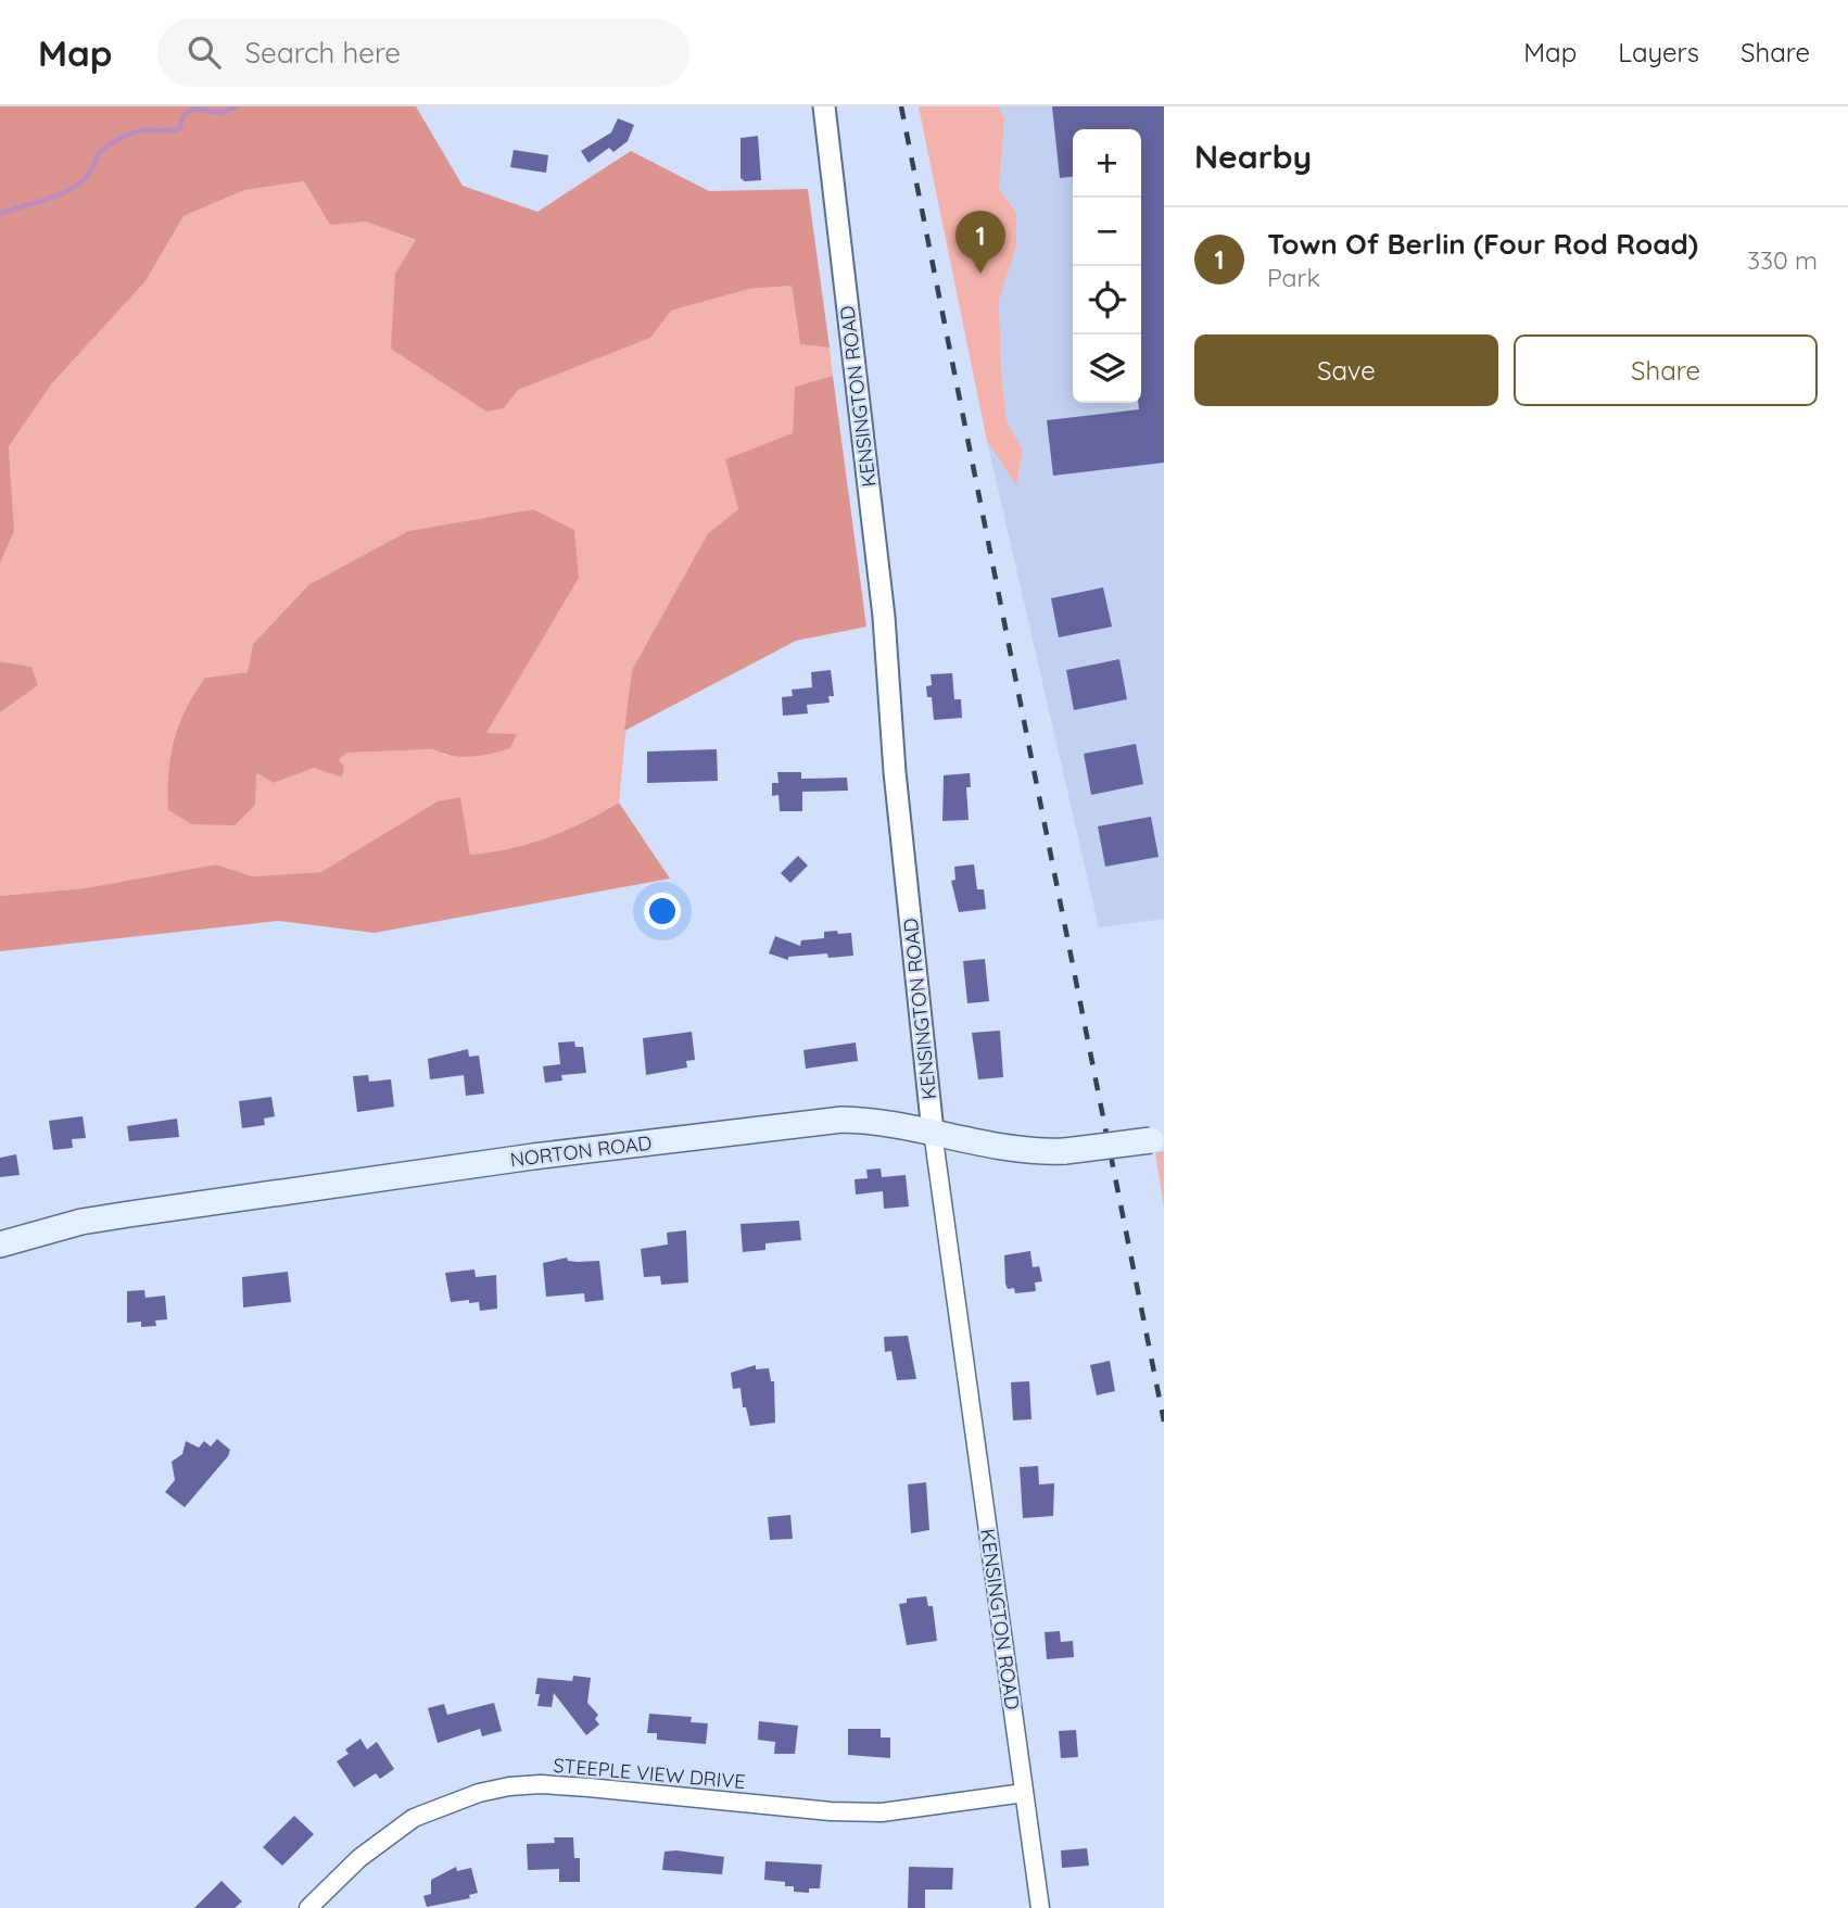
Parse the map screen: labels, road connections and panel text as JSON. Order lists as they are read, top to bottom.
{
  "streets": {
    "main road": ["NORTON ROAD"],
    "street": ["KENSINGTON ROAD", "STEEPLE VIEW DRIVE"]
  },
  "crossings": [
    ["KENSINGTON ROAD", "NORTON ROAD"],
    ["KENSINGTON ROAD", "STEEPLE VIEW DRIVE"]
  ],
  "page": {
    "header": "Map",
    "search": "Search here",
    "nav": ["Map", "Layers", "Share"],
    "heading": "Nearby",
    "map_buttons": ["+", "−"],
    "list": [
      {
        "mark": "1",
        "name": "Town Of Berlin (Four Rod Road)",
        "note": "Park",
        "value": "330 m"
      }
    ],
    "pins": "1",
    "buttons": ["Save", "Share"]
  }
}
